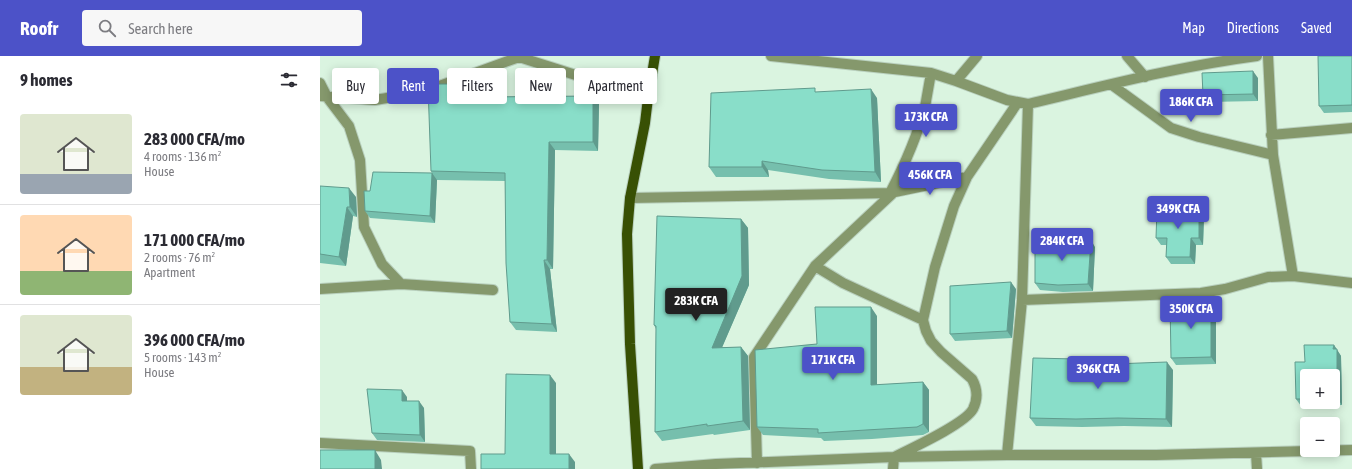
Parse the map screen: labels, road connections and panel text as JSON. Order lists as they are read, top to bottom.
{
  "page": {
    "header": "Roofr",
    "search": "Search here",
    "nav": ["Map", "Directions", "Saved"],
    "heading": "9 homes",
    "chip": [
      "Buy",
      "Rent",
      "Filters",
      "New",
      "Apartment"
    ],
    "price": [
      "186K CFA",
      "173K CFA",
      "456K CFA",
      "349K CFA",
      "284K CFA",
      "283K CFA",
      "350K CFA",
      "171K CFA",
      "396K CFA"
    ],
    "list": [
      {
        "name": "283 000 CFA/mo",
        "note": "4 rooms · 136 m² · House"
      },
      {
        "name": "171 000 CFA/mo",
        "note": "2 rooms · 76 m² · Apartment"
      },
      {
        "name": "396 000 CFA/mo",
        "note": "5 rooms · 143 m² · House"
      }
    ],
    "map_buttons": ["+", "−"]
  }
}
